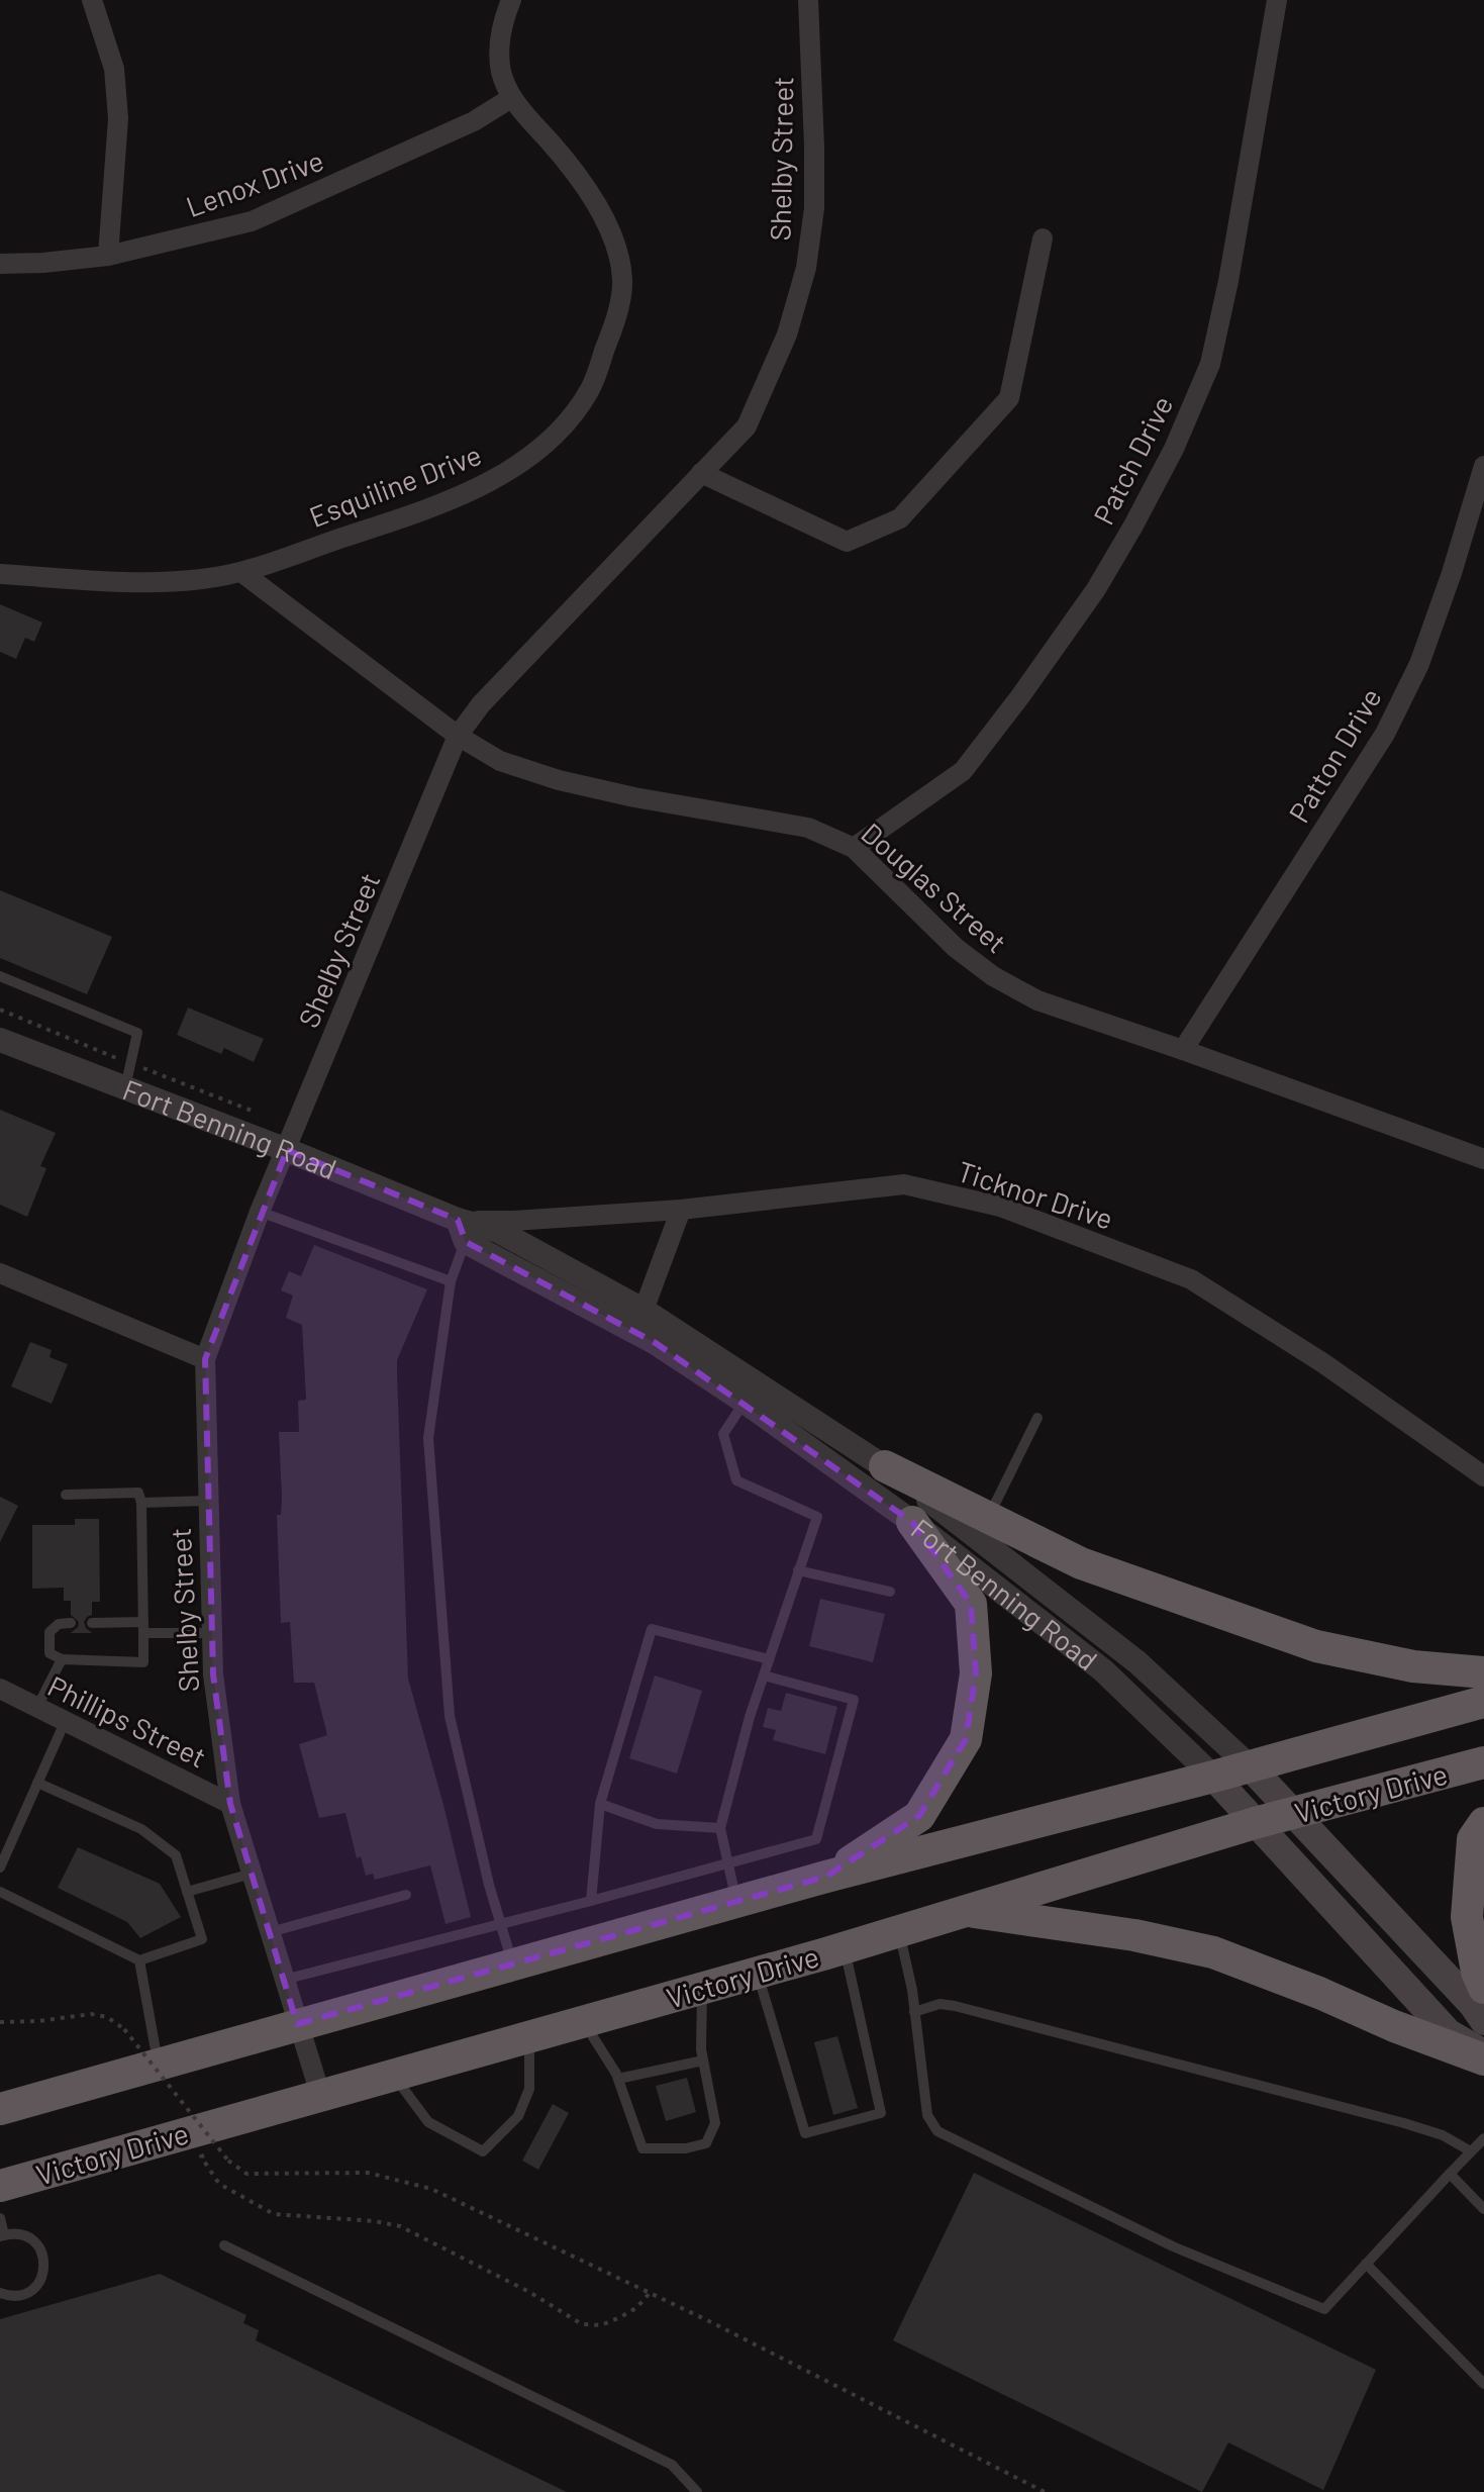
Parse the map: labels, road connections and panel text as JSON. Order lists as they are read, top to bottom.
{
  "streets": {
    "highway": ["Victory Drive"],
    "main road": ["Fort Benning Road"],
    "street": [
      "Shelby Street",
      "Lenox Drive",
      "Patch Drive",
      "Esquiline Drive",
      "Patton Drive",
      "Douglas Street",
      "Ticknor Drive",
      "Phillips Street"
    ]
  },
  "crossings": [
    ["Shelby Street", "Douglas Street"],
    ["Shelby Street", "Fort Benning Road"],
    ["Shelby Street", "Phillips Street"],
    ["Shelby Street", "Victory Drive"],
    ["Lenox Drive", "Esquiline Drive"],
    ["Patch Drive", "Douglas Street"],
    ["Esquiline Drive", "Douglas Street"],
    ["Patton Drive", "Douglas Street"],
    ["Fort Benning Road", "Ticknor Drive"],
    ["Fort Benning Road", "Victory Drive"]
  ]
}
